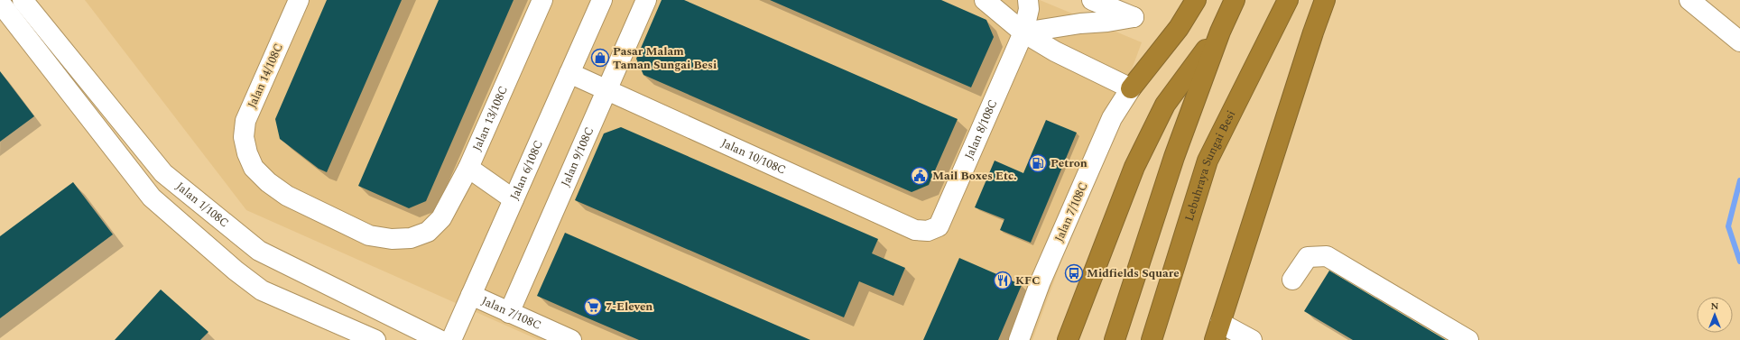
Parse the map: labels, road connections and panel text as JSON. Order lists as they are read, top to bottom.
{
  "streets": {
    "highway": ["Lebuhraya Sungai Besi"],
    "street": [
      "Jalan 14/108C",
      "Jalan 13/108C",
      "Jalan 8/108C",
      "Jalan 9/108C",
      "Jalan 10/108C",
      "Jalan 6/108C",
      "Jalan 1/108C",
      "Jalan 7/108C"
    ]
  },
  "crossings": [
    ["Jalan 14/108C", "Jalan 13/108C"],
    ["Jalan 8/108C", "Jalan 10/108C"],
    ["Jalan 9/108C", "Jalan 10/108C"],
    ["Jalan 9/108C", "Jalan 7/108C"],
    ["Jalan 10/108C", "Jalan 6/108C"],
    ["Jalan 6/108C", "Jalan 7/108C"]
  ],
  "places": {
    "shop": ["Pasar Malam Taman Sungai Besi"],
    "fuel station": ["Petron"],
    "public building": ["Mail Boxes Etc."],
    "bus stop": ["Midfields Square"],
    "restaurant": ["KFC"],
    "supermarket": ["7-Eleven"]
  },
  "north": "top"
}
